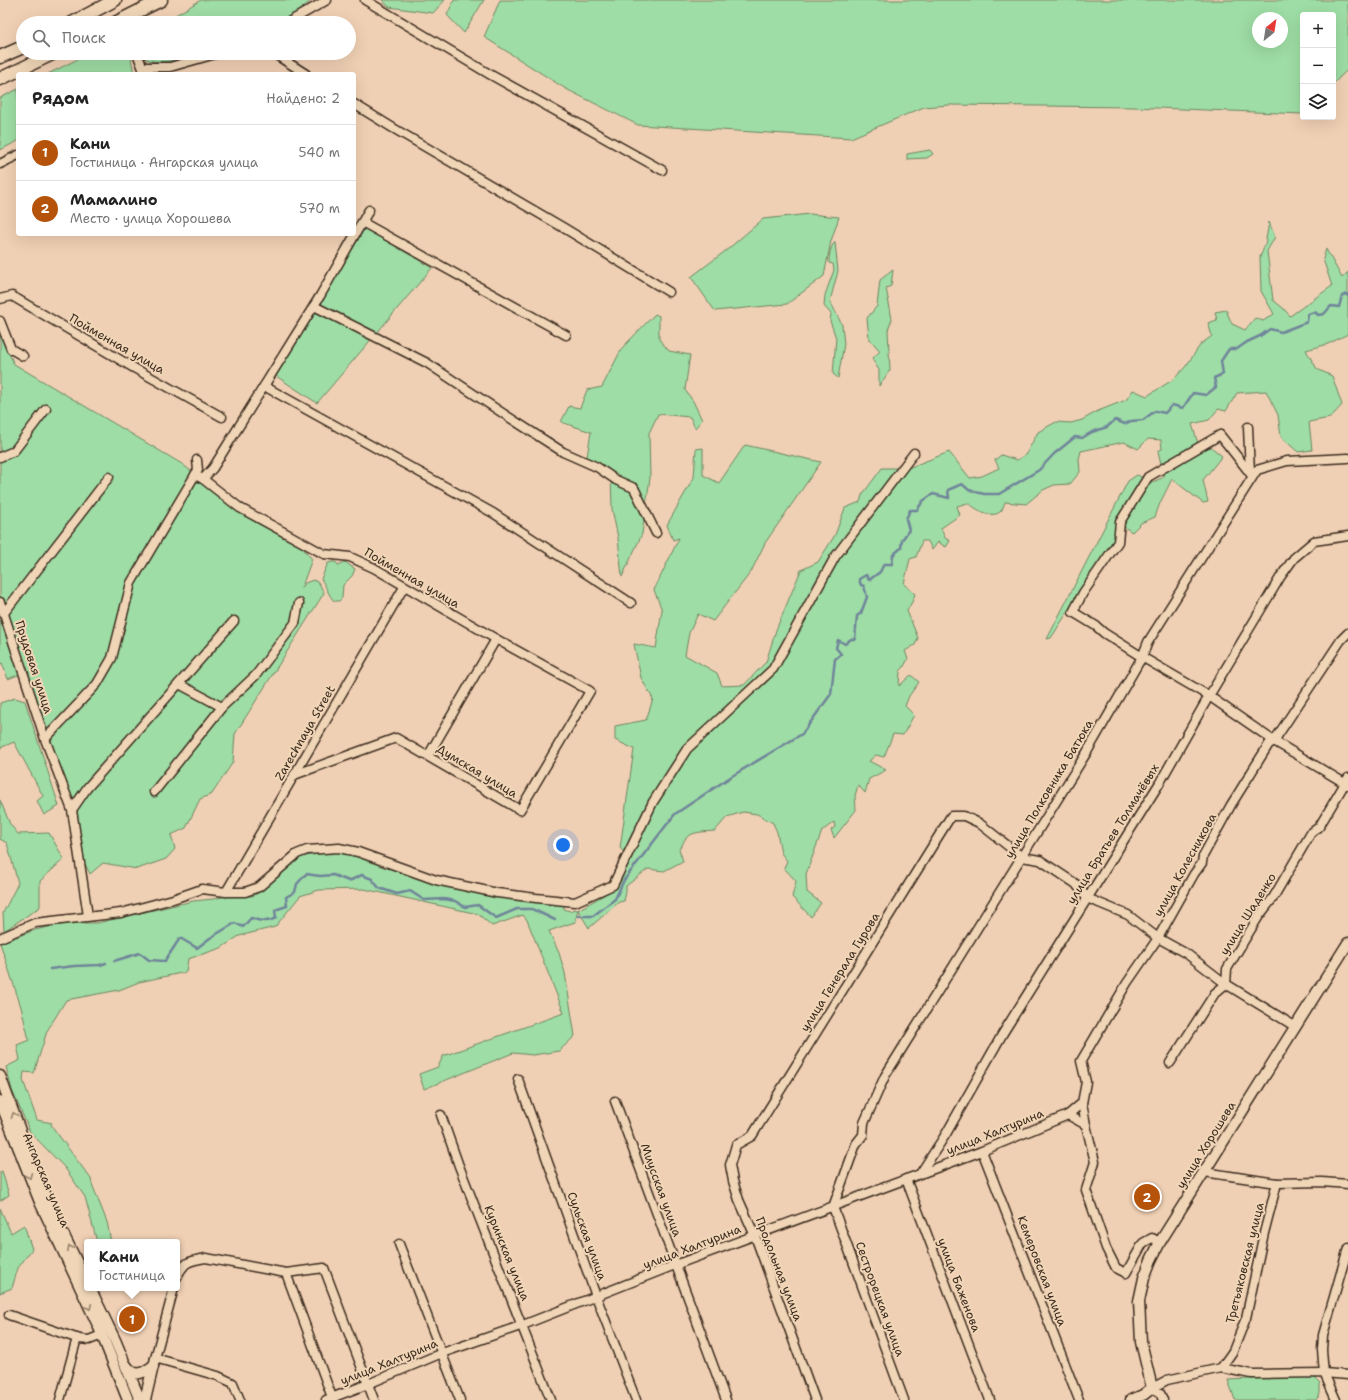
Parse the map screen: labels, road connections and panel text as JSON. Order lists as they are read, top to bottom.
{
  "streets": {
    "main road": ["улица Хорошева", "Ангарская улица"],
    "street": [
      "Пойменная улица",
      "Прудовая улица",
      "Zarechnaya Street",
      "Думская улица",
      "улица Полковника Батюка",
      "улица Братьев Толмачёвых",
      "улица Колесникова",
      "улица Шаденко",
      "улица Генерала Гурова",
      "улица Халтурина",
      "Миусская улица",
      "Сульская улица",
      "Куринская улица",
      "Третьяковская улица",
      "Продольная улица",
      "Кемеровская улица",
      "улица Баженова",
      "Сестрорецкая улица"
    ]
  },
  "crossings": [
    ["Пойменная улица", "Zarechnaya Street"],
    ["Пойменная улица", "Думская улица"],
    ["Zarechnaya Street", "Думская улица"],
    ["улица Полковника Батюка", "улица Генерала Гурова"],
    ["улица Полковника Батюка", "улица Халтурина"],
    ["улица Полковника Батюка", "Сестрорецкая улица"],
    ["улица Братьев Толмачёвых", "улица Халтурина"],
    ["улица Генерала Гурова", "Продольная улица"],
    ["улица Халтурина", "Миусская улица"],
    ["улица Халтурина", "Сульская улица"],
    ["улица Халтурина", "Куринская улица"],
    ["улица Халтурина", "Продольная улица"],
    ["улица Халтурина", "Кемеровская улица"],
    ["улица Халтурина", "улица Баженова"],
    ["улица Халтурина", "Сестрорецкая улица"]
  ],
  "north": "top right",
  "page": {
    "map_buttons": ["+", "−"],
    "search": "Поиск",
    "heading": ["Рядом", "Найдено: 2"],
    "list": [
      {
        "mark": "1",
        "name": "Кани",
        "note": "Гостиница · Ангарская улица",
        "value": "540 m"
      },
      {
        "mark": "2",
        "name": "Мамалино",
        "note": "Место · улица Хорошева",
        "value": "570 m"
      }
    ],
    "pins": ["2", "1"],
    "popup": ["Кани", "Гостиница"]
  }
}
